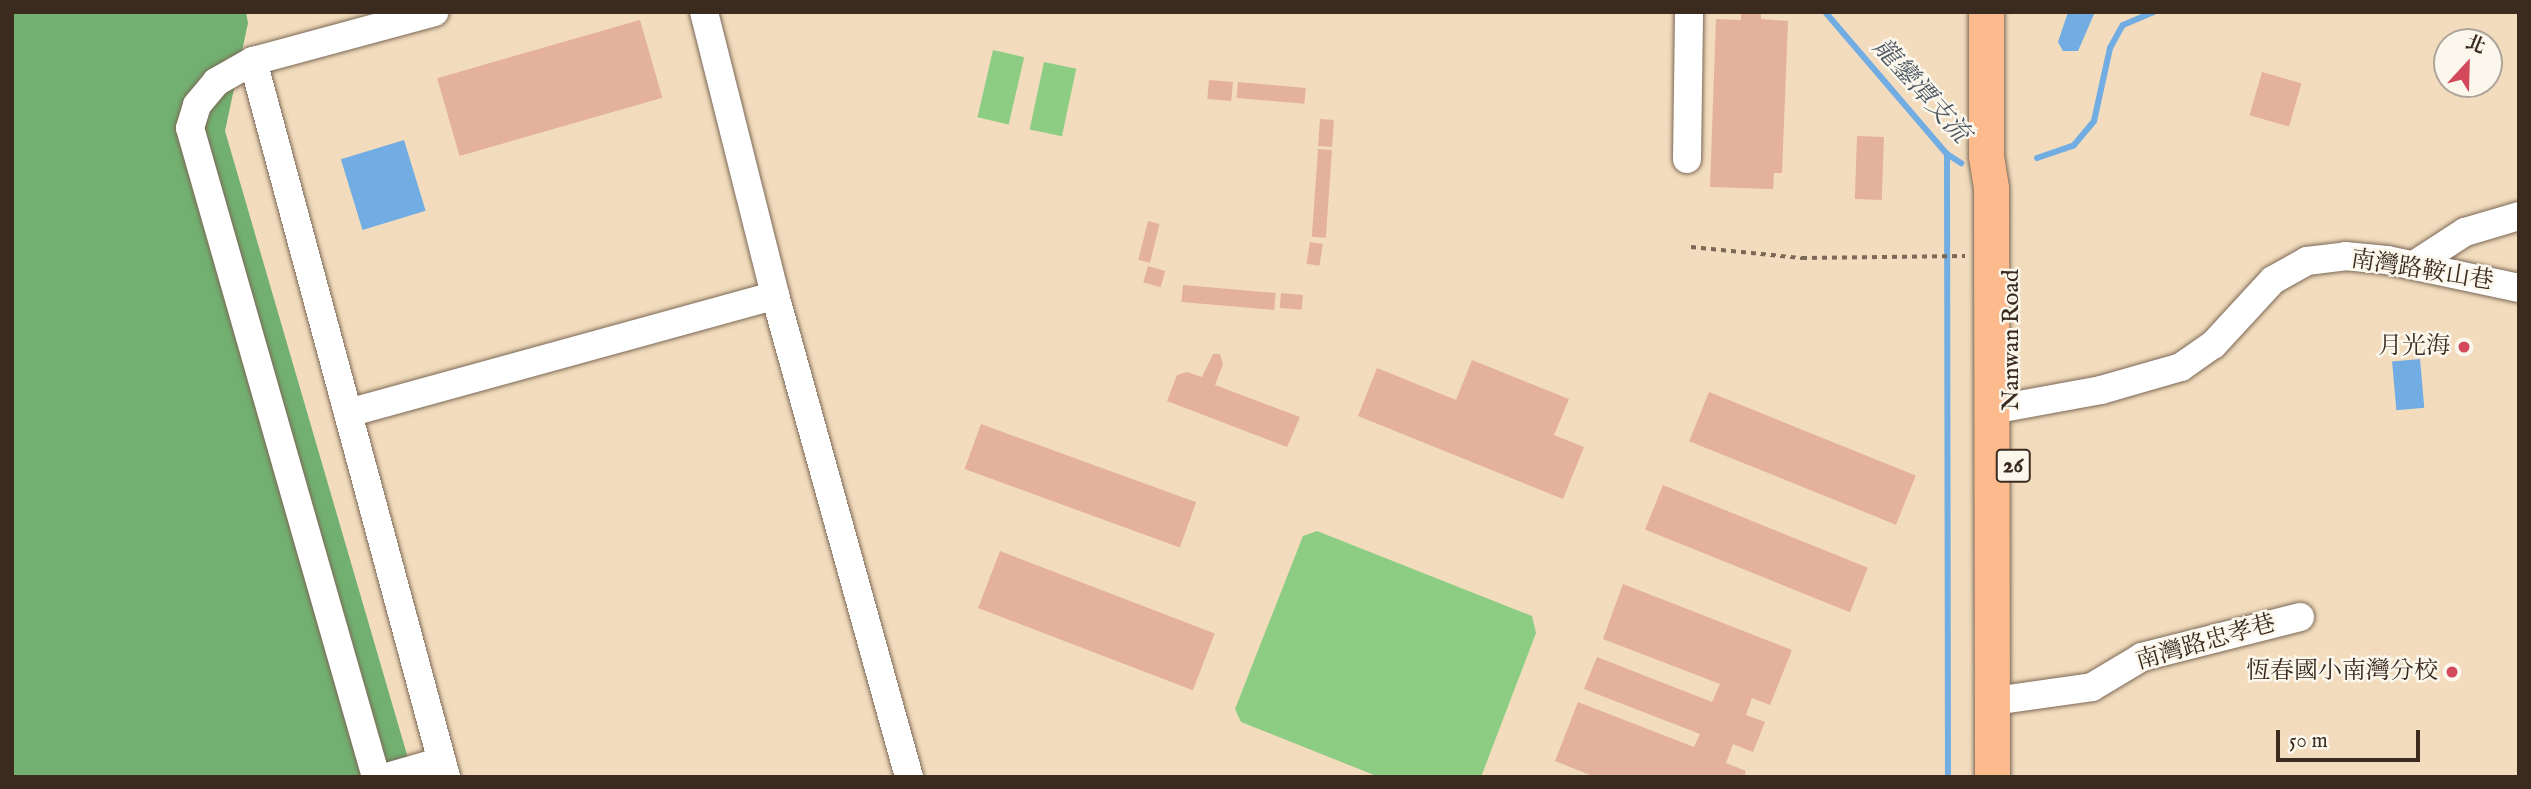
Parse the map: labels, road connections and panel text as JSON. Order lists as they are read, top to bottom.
{
  "streets": {
    "main road": ["Nanwan Road", "26"],
    "street": ["南灣路鞍山巷", "南灣路忠孝巷"]
  },
  "crossings": [
    ["南灣路鞍山巷", "Nanwan Road"],
    ["Nanwan Road", "26"],
    ["Nanwan Road", "南灣路忠孝巷"]
  ],
  "water": ["龍鑾潭支流"],
  "places": ["月光海", "恆春國小南灣分校"],
  "scale_bar": "50 m",
  "north": "top"
}
